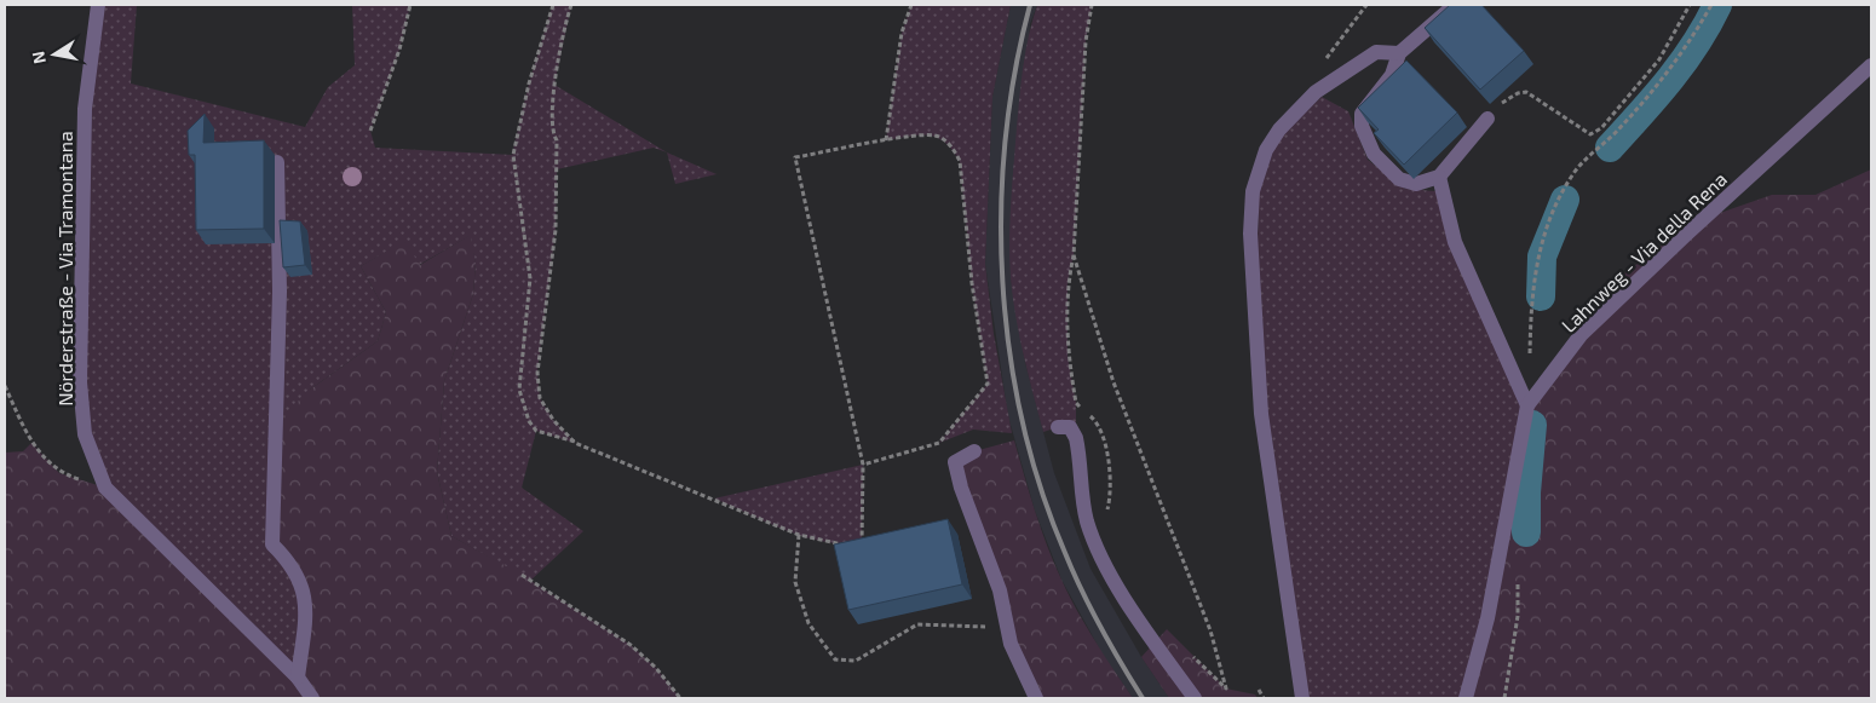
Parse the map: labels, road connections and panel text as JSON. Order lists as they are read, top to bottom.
{
  "streets": {
    "street": ["Lahnweg - Via della Rena", "Nörderstraße - Via Tramontana"]
  },
  "north": "left"
}
